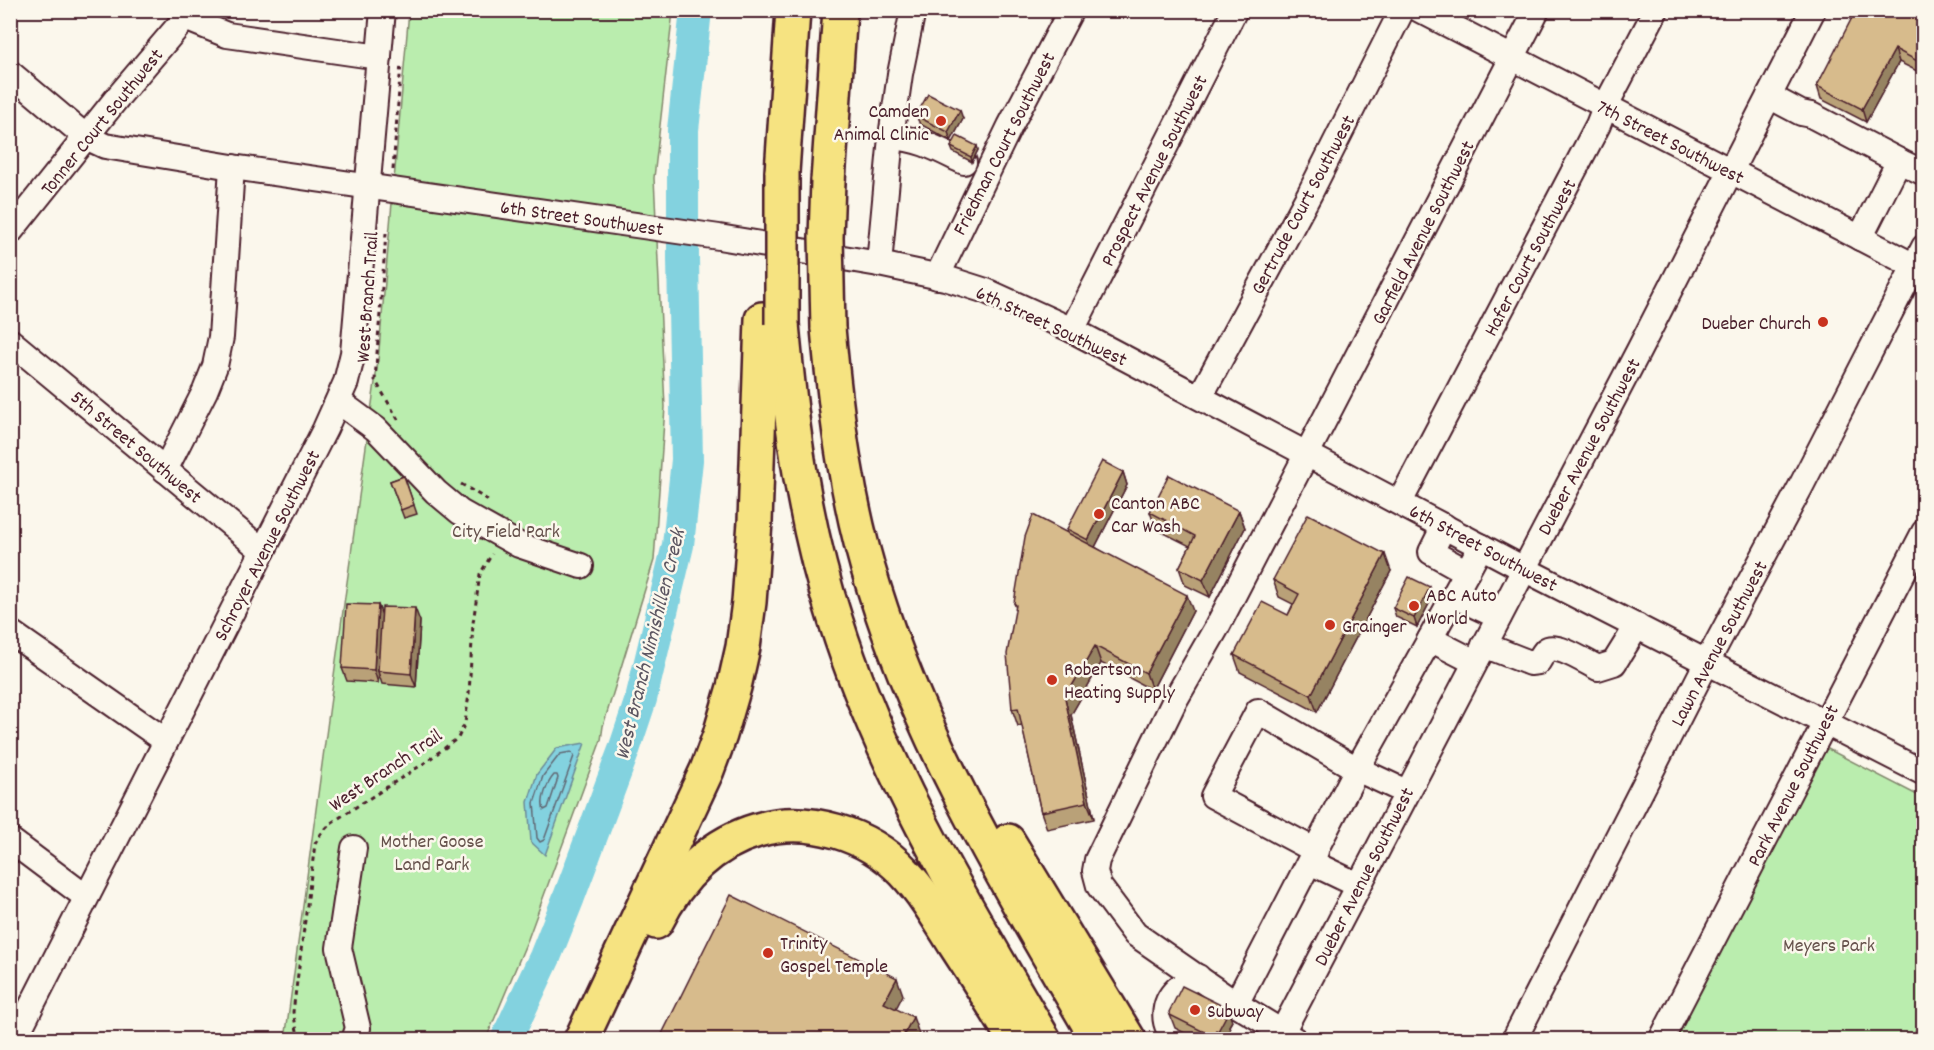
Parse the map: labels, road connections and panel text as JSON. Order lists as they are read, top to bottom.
{
  "streets": {
    "street": [
      "Tonner Court Southwest",
      "7th Street Southwest",
      "Friedman Court Southwest",
      "Prospect Avenue Southwest",
      "Gertrude Court Southwest",
      "6th Street Southwest",
      "Garfield Avenue Southwest",
      "Hafer Court Southwest",
      "5th Street Southwest",
      "Dueber Avenue Southwest",
      "Schroyer Avenue Southwest",
      "Lawn Avenue Southwest",
      "Park Avenue Southwest"
    ],
    "path": ["West Branch Trail"]
  },
  "crossings": [
    ["Tonner Court Southwest", "6th Street Southwest"],
    ["7th Street Southwest", "Garfield Avenue Southwest"],
    ["7th Street Southwest", "Hafer Court Southwest"],
    ["7th Street Southwest", "Dueber Avenue Southwest"],
    ["7th Street Southwest", "Lawn Avenue Southwest"],
    ["Friedman Court Southwest", "6th Street Southwest"],
    ["Prospect Avenue Southwest", "6th Street Southwest"],
    ["Gertrude Court Southwest", "6th Street Southwest"],
    ["6th Street Southwest", "Garfield Avenue Southwest"],
    ["6th Street Southwest", "Hafer Court Southwest"],
    ["6th Street Southwest", "Dueber Avenue Southwest"],
    ["6th Street Southwest", "Schroyer Avenue Southwest"],
    ["6th Street Southwest", "Lawn Avenue Southwest"],
    ["6th Street Southwest", "Park Avenue Southwest"],
    ["Garfield Avenue Southwest", "Dueber Avenue Southwest"],
    ["5th Street Southwest", "Schroyer Avenue Southwest"]
  ],
  "water": ["West Branch Nimishillen Creek"],
  "parks": ["City Field Park", "Mother Goose Land Park", "Meyers Park"],
  "places": [
    "Camden Animal Clinic",
    "Dueber Church",
    "Canton ABC Car Wash",
    "ABC Auto World",
    "Grainger",
    "Robertson Heating Supply",
    "Trinity Gospel Temple",
    "Subway"
  ]
}
